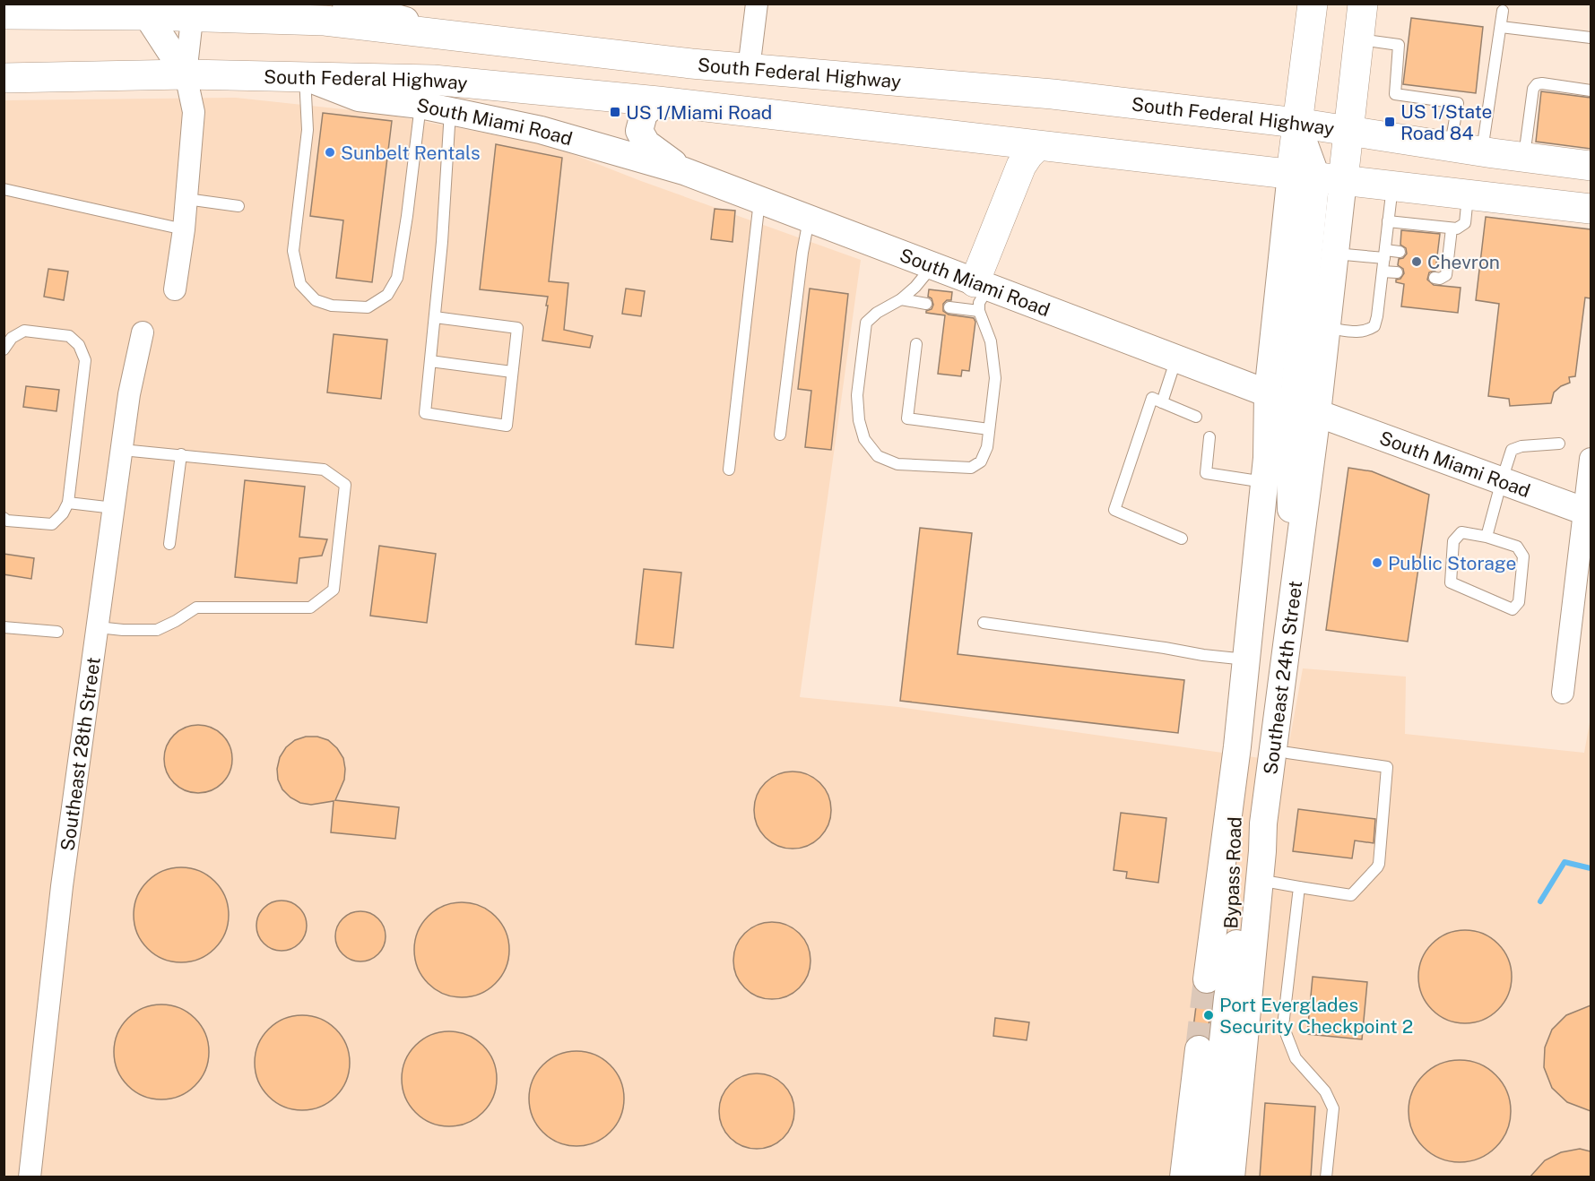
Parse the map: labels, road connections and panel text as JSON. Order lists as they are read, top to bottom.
{
  "streets": {
    "main road": ["South Federal Highway"],
    "street": [
      "South Miami Road",
      "Southeast 24th Street",
      "Southeast 28th Street",
      "Bypass Road"
    ]
  },
  "crossings": [
    ["South Federal Highway", "South Miami Road"],
    ["South Federal Highway", "Southeast 24th Street"],
    ["South Miami Road", "Southeast 24th Street"],
    ["Southeast 24th Street", "Bypass Road"]
  ],
  "places": {
    "transit": ["US 1/Miami Road", "US 1/State Road 84"],
    "other": [
      "Sunbelt Rentals",
      "Chevron",
      "Public Storage",
      "Port Everglades Security Checkpoint 2"
    ]
  }
}
